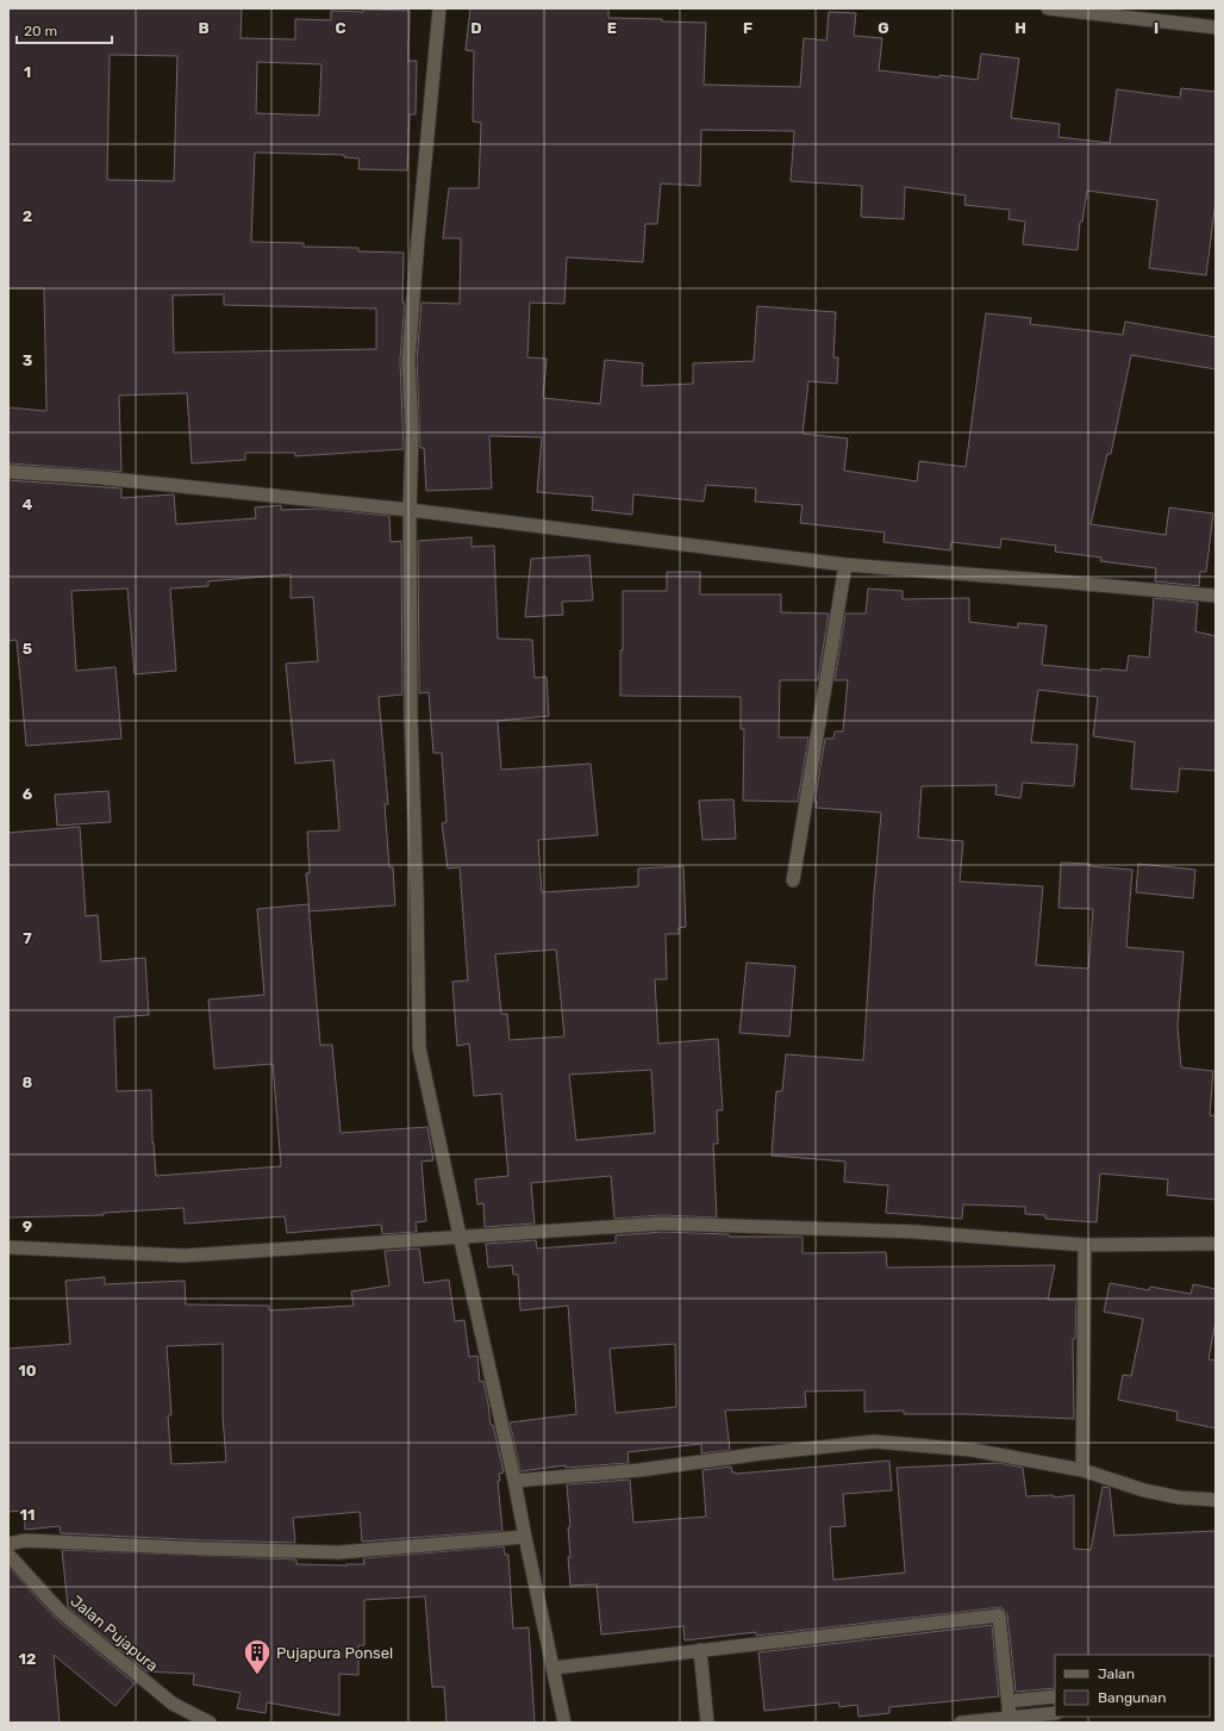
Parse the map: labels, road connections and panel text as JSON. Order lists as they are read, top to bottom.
{
  "streets": {
    "street": ["Jalan Pujapura"]
  },
  "places": {
    "building": ["Pujapura Ponsel"]
  },
  "legend": ["Jalan", "Bangunan"],
  "scale_bar": "20 m",
  "grid": {
    "columns": [
      "B",
      "C",
      "D",
      "E",
      "F",
      "G",
      "H",
      "I"
    ],
    "rows": [
      "1",
      "2",
      "3",
      "4",
      "5",
      "6",
      "7",
      "8",
      "9",
      "10",
      "11",
      "12"
    ]
  }
}
